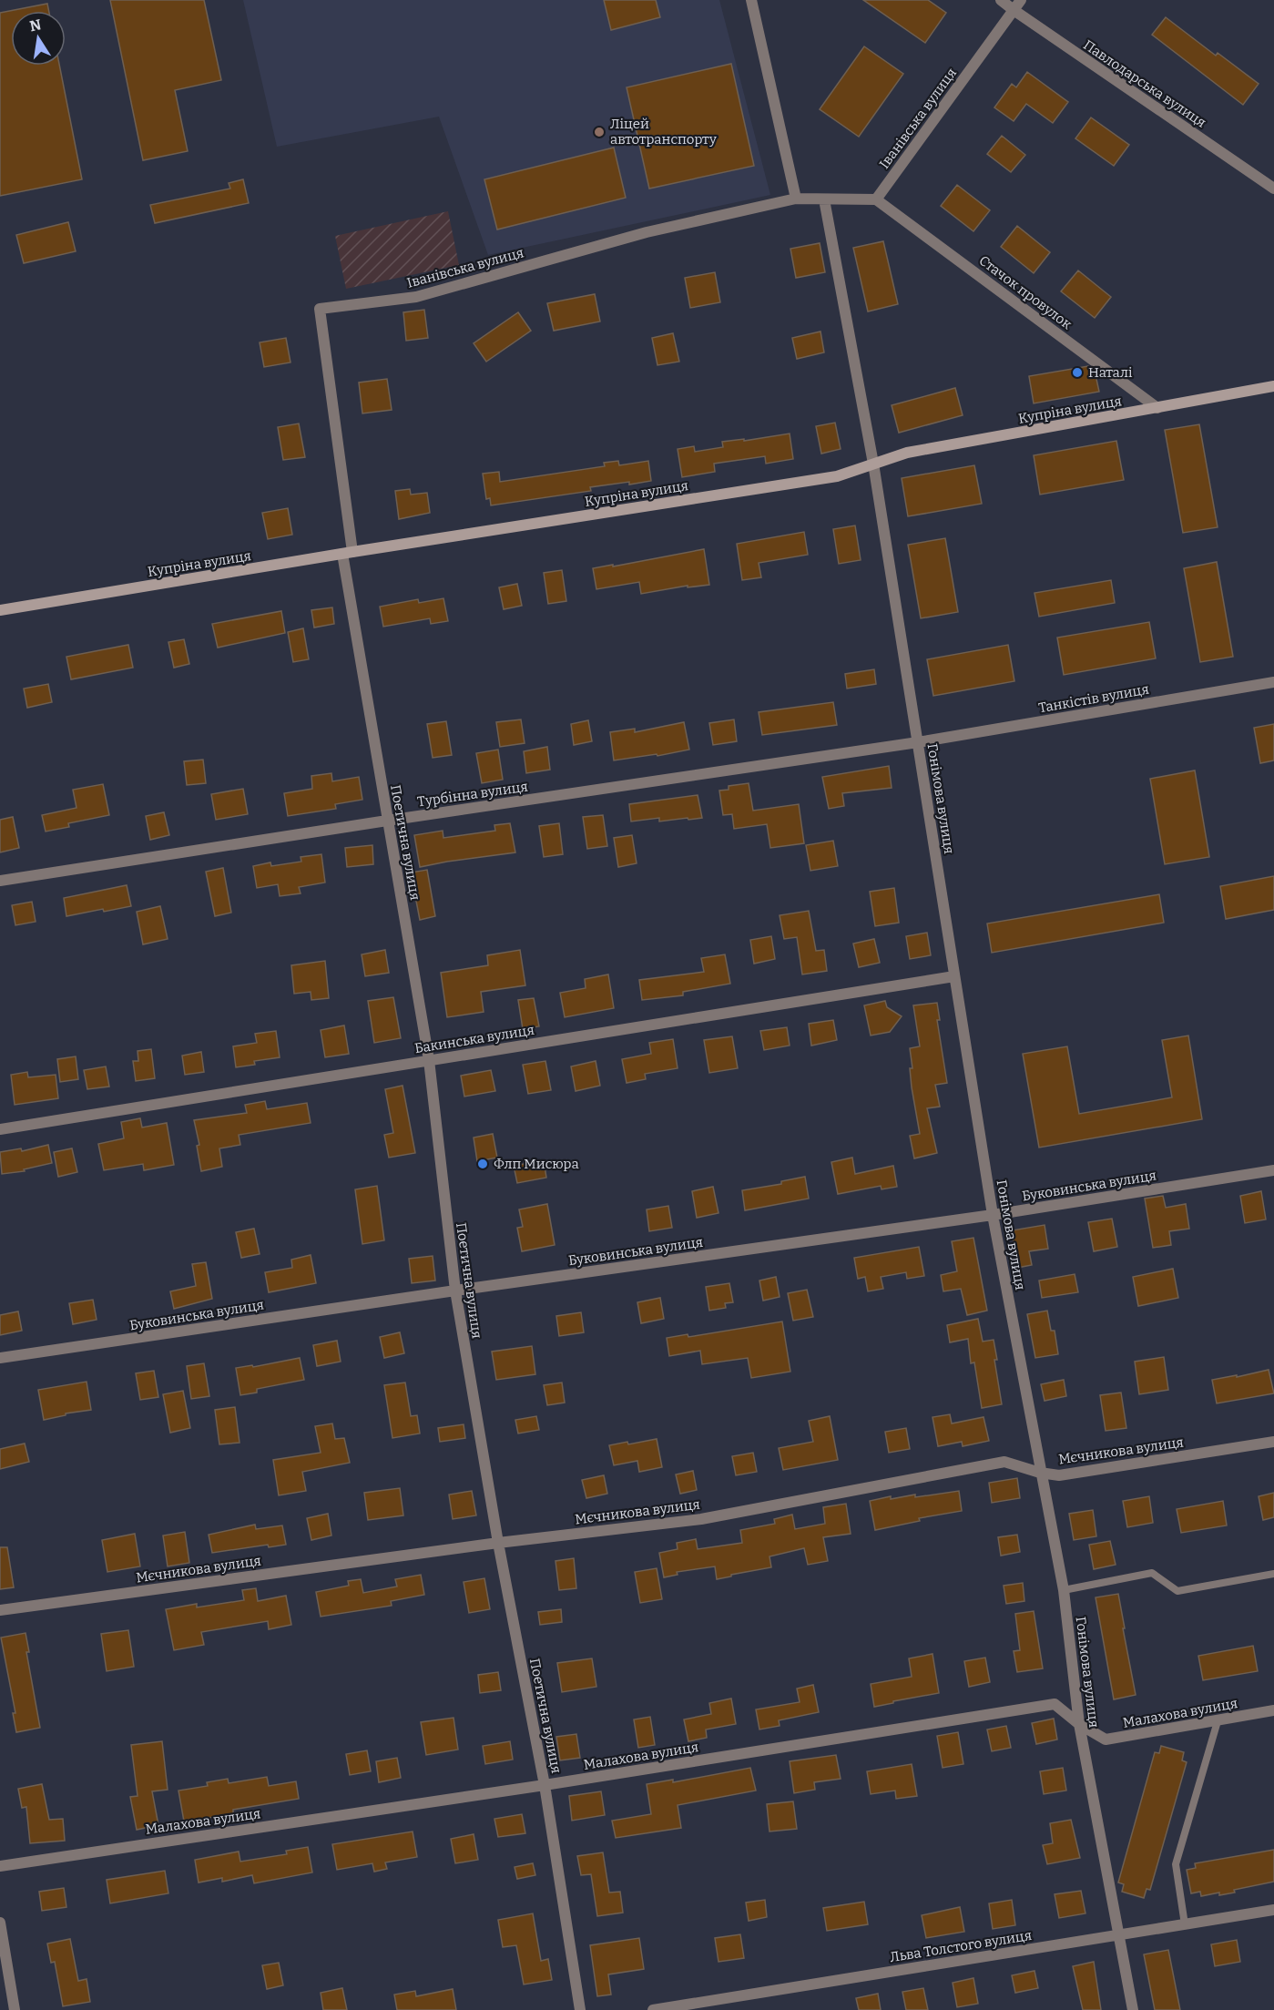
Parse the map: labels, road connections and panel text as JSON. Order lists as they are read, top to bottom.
{
  "streets": {
    "main road": ["Купріна вулиця"],
    "street": [
      "Павлодарська вулиця",
      "Іванівська вулиця",
      "Стачок провулок",
      "Танкістів вулиця",
      "Турбінна вулиця",
      "Гонімова вулиця",
      "Поетична вулиця",
      "Бакинська вулиця",
      "Буковинська вулиця",
      "Мєчникова вулиця",
      "Малахова вулиця",
      "Льва Толстого вулиця"
    ]
  },
  "crossings": [
    ["Павлодарська вулиця", "Іванівська вулиця"],
    ["Іванівська вулиця", "Стачок провулок"],
    ["Іванівська вулиця", "Купріна вулиця"],
    ["Іванівська вулиця", "Поетична вулиця"],
    ["Стачок провулок", "Купріна вулиця"],
    ["Купріна вулиця", "Гонімова вулиця"],
    ["Купріна вулиця", "Поетична вулиця"],
    ["Танкістів вулиця", "Турбінна вулиця"],
    ["Танкістів вулиця", "Гонімова вулиця"],
    ["Турбінна вулиця", "Гонімова вулиця"],
    ["Турбінна вулиця", "Поетична вулиця"],
    ["Гонімова вулиця", "Бакинська вулиця"],
    ["Гонімова вулиця", "Буковинська вулиця"],
    ["Гонімова вулиця", "Мєчникова вулиця"],
    ["Гонімова вулиця", "Малахова вулиця"],
    ["Гонімова вулиця", "Льва Толстого вулиця"],
    ["Поетична вулиця", "Бакинська вулиця"],
    ["Поетична вулиця", "Буковинська вулиця"],
    ["Поетична вулиця", "Мєчникова вулиця"],
    ["Поетична вулиця", "Малахова вулиця"]
  ],
  "places": ["Ліцей автотранспорту", "Наталі", "Флп Мисюра"],
  "north": "top"
}
